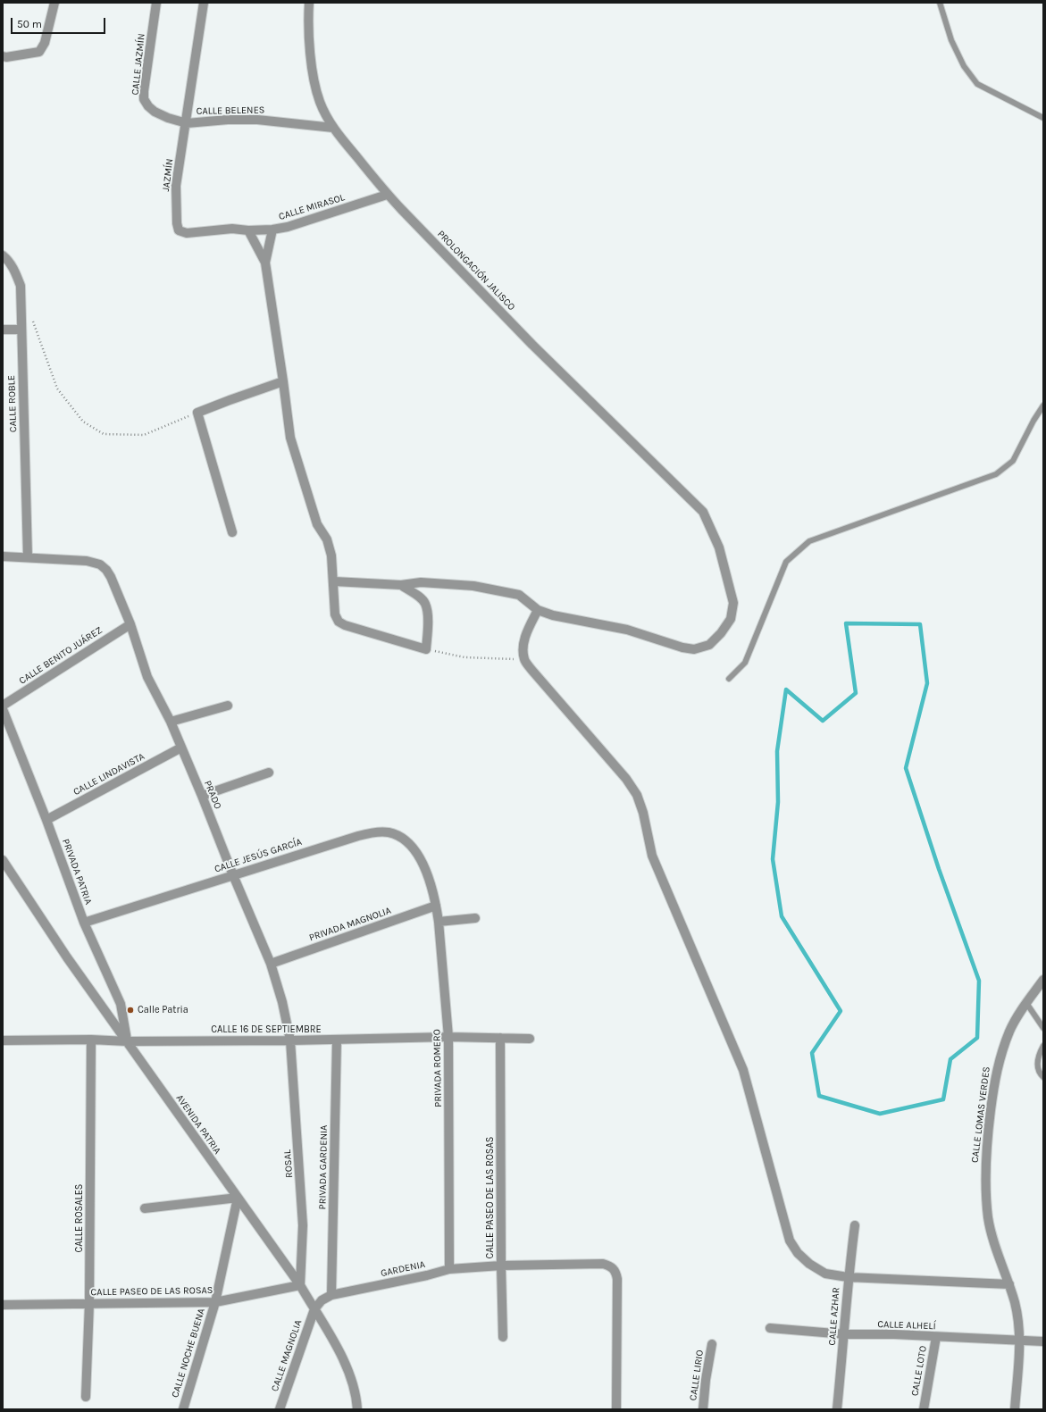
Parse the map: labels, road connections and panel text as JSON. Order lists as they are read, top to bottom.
{
  "streets": {
    "street": [
      "CALLE JAZMÍN",
      "CALLE BELENES",
      "JAZMÍN",
      "CALLE MIRASOL",
      "PROLONGACIÓN JALISCO",
      "CALLE ROBLE",
      "CALLE BENITO JUÁREZ",
      "CALLE LINDAVISTA",
      "PRADO",
      "CALLE JESÚS GARCÍA",
      "PRIVADA PATRIA",
      "PRIVADA MAGNOLIA",
      "CALLE 16 DE SEPTIEMBRE",
      "PRIVADA ROMERO",
      "CALLE LOMAS VERDES",
      "AVENIDA PATRIA",
      "ROSAL",
      "PRIVADA GARDENIA",
      "CALLE PASEO DE LAS ROSAS",
      "CALLE ROSALES",
      "GARDENIA",
      "CALLE AZHAR",
      "CALLE ALHELÍ",
      "CALLE NOCHE BUENA",
      "CALLE MAGNOLIA",
      "CALLE LOTO",
      "CALLE LIRIO"
    ]
  },
  "crossings": [
    ["CALLE JAZMÍN", "CALLE BELENES"],
    ["CALLE JAZMÍN", "JAZMÍN"],
    ["CALLE BELENES", "JAZMÍN"],
    ["CALLE BELENES", "PROLONGACIÓN JALISCO"],
    ["JAZMÍN", "CALLE MIRASOL"],
    ["CALLE MIRASOL", "PROLONGACIÓN JALISCO"],
    ["CALLE ROBLE", "PRADO"],
    ["CALLE BENITO JUÁREZ", "PRADO"],
    ["CALLE LINDAVISTA", "PRADO"],
    ["CALLE LINDAVISTA", "PRIVADA PATRIA"],
    ["PRADO", "CALLE JESÚS GARCÍA"],
    ["PRADO", "PRIVADA MAGNOLIA"],
    ["PRADO", "CALLE 16 DE SEPTIEMBRE"],
    ["PRADO", "ROSAL"],
    ["CALLE JESÚS GARCÍA", "PRIVADA PATRIA"],
    ["CALLE JESÚS GARCÍA", "PRIVADA ROMERO"],
    ["PRIVADA PATRIA", "CALLE 16 DE SEPTIEMBRE"],
    ["PRIVADA PATRIA", "AVENIDA PATRIA"],
    ["PRIVADA MAGNOLIA", "PRIVADA ROMERO"],
    ["CALLE 16 DE SEPTIEMBRE", "PRIVADA ROMERO"],
    ["CALLE 16 DE SEPTIEMBRE", "AVENIDA PATRIA"],
    ["CALLE 16 DE SEPTIEMBRE", "ROSAL"],
    ["CALLE 16 DE SEPTIEMBRE", "PRIVADA GARDENIA"],
    ["CALLE 16 DE SEPTIEMBRE", "CALLE PASEO DE LAS ROSAS"],
    ["CALLE 16 DE SEPTIEMBRE", "CALLE ROSALES"],
    ["PRIVADA ROMERO", "GARDENIA"],
    ["CALLE LOMAS VERDES", "CALLE ALHELÍ"],
    ["AVENIDA PATRIA", "ROSAL"],
    ["AVENIDA PATRIA", "CALLE PASEO DE LAS ROSAS"],
    ["AVENIDA PATRIA", "GARDENIA"],
    ["AVENIDA PATRIA", "CALLE NOCHE BUENA"],
    ["AVENIDA PATRIA", "CALLE MAGNOLIA"],
    ["ROSAL", "CALLE PASEO DE LAS ROSAS"],
    ["PRIVADA GARDENIA", "GARDENIA"],
    ["CALLE PASEO DE LAS ROSAS", "CALLE ROSALES"],
    ["CALLE PASEO DE LAS ROSAS", "GARDENIA"],
    ["CALLE PASEO DE LAS ROSAS", "CALLE NOCHE BUENA"],
    ["GARDENIA", "CALLE MAGNOLIA"],
    ["CALLE AZHAR", "CALLE ALHELÍ"],
    ["CALLE ALHELÍ", "CALLE LOTO"]
  ],
  "places": ["Calle Patria"],
  "scale_bar": "50 m"
}
